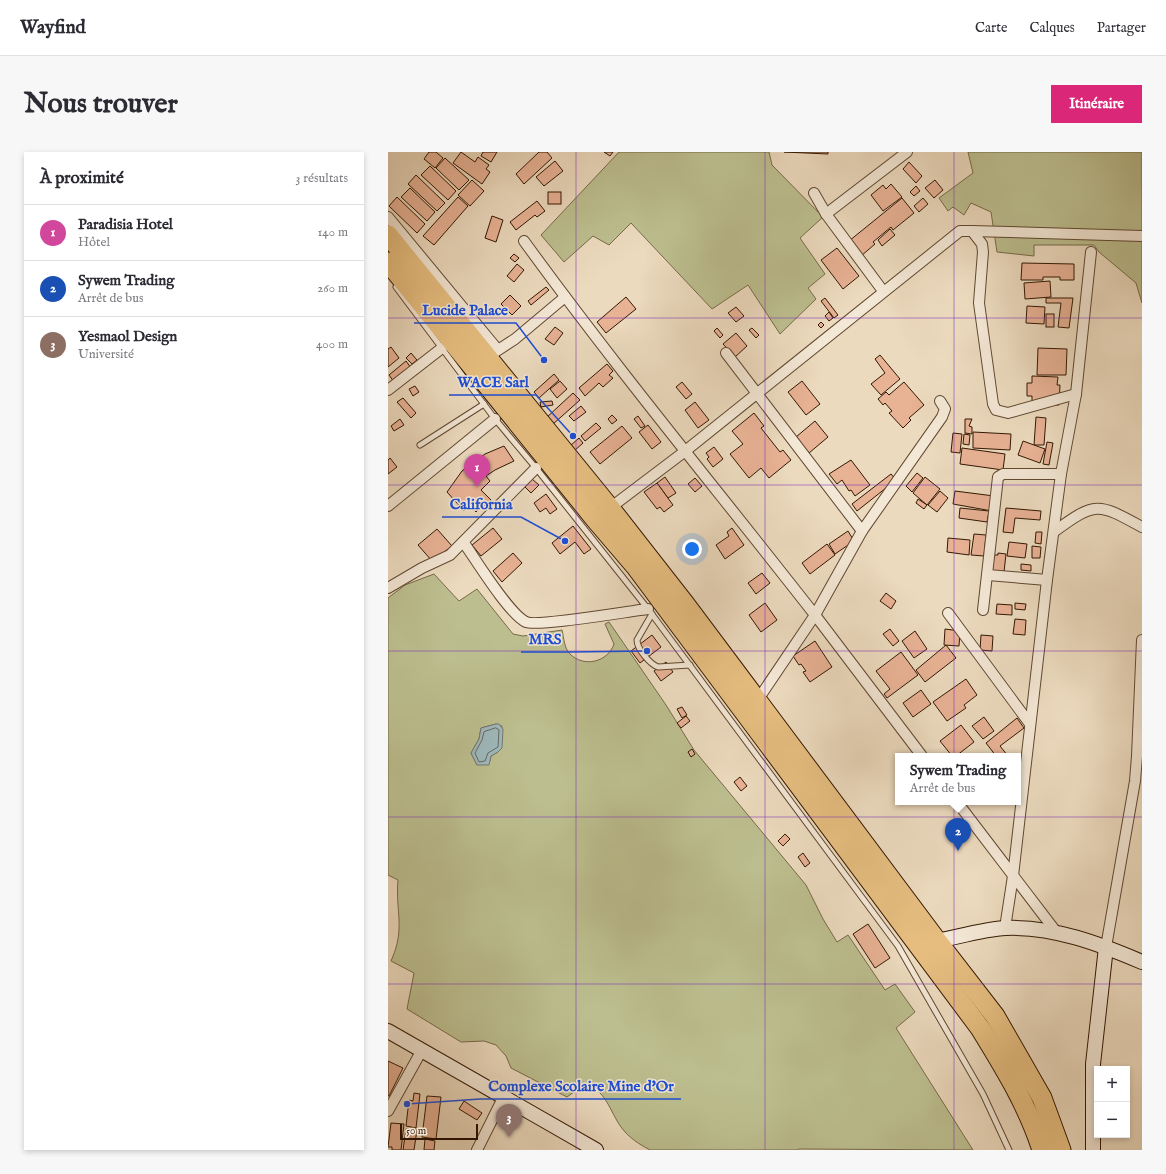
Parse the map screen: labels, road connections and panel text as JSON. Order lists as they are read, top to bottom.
{
  "places": [
    "Lucide Palace",
    "WACE Sarl",
    "California",
    "MRS",
    "Complexe Scolaire Mine d'Or"
  ],
  "scale_bar": "50 m",
  "page": {
    "header": "Wayfind",
    "nav": ["Carte", "Calques", "Partager"],
    "buttons": "Itinéraire",
    "title": "Nous trouver",
    "heading": ["À proximité", "3 résultats"],
    "list": [
      {
        "mark": "1",
        "name": "Paradisia Hotel",
        "note": "Hôtel",
        "value": "140 m"
      },
      {
        "mark": "2",
        "name": "Sywem Trading",
        "note": "Arrêt de bus",
        "value": "260 m"
      },
      {
        "mark": "3",
        "name": "Yesmaol Design",
        "note": "Université",
        "value": "400 m"
      }
    ],
    "pins": ["1", "2", "3"],
    "popup": ["Sywem Trading", "Arrêt de bus"],
    "map_buttons": ["+", "−"],
    "scale": "50 m"
  }
}
